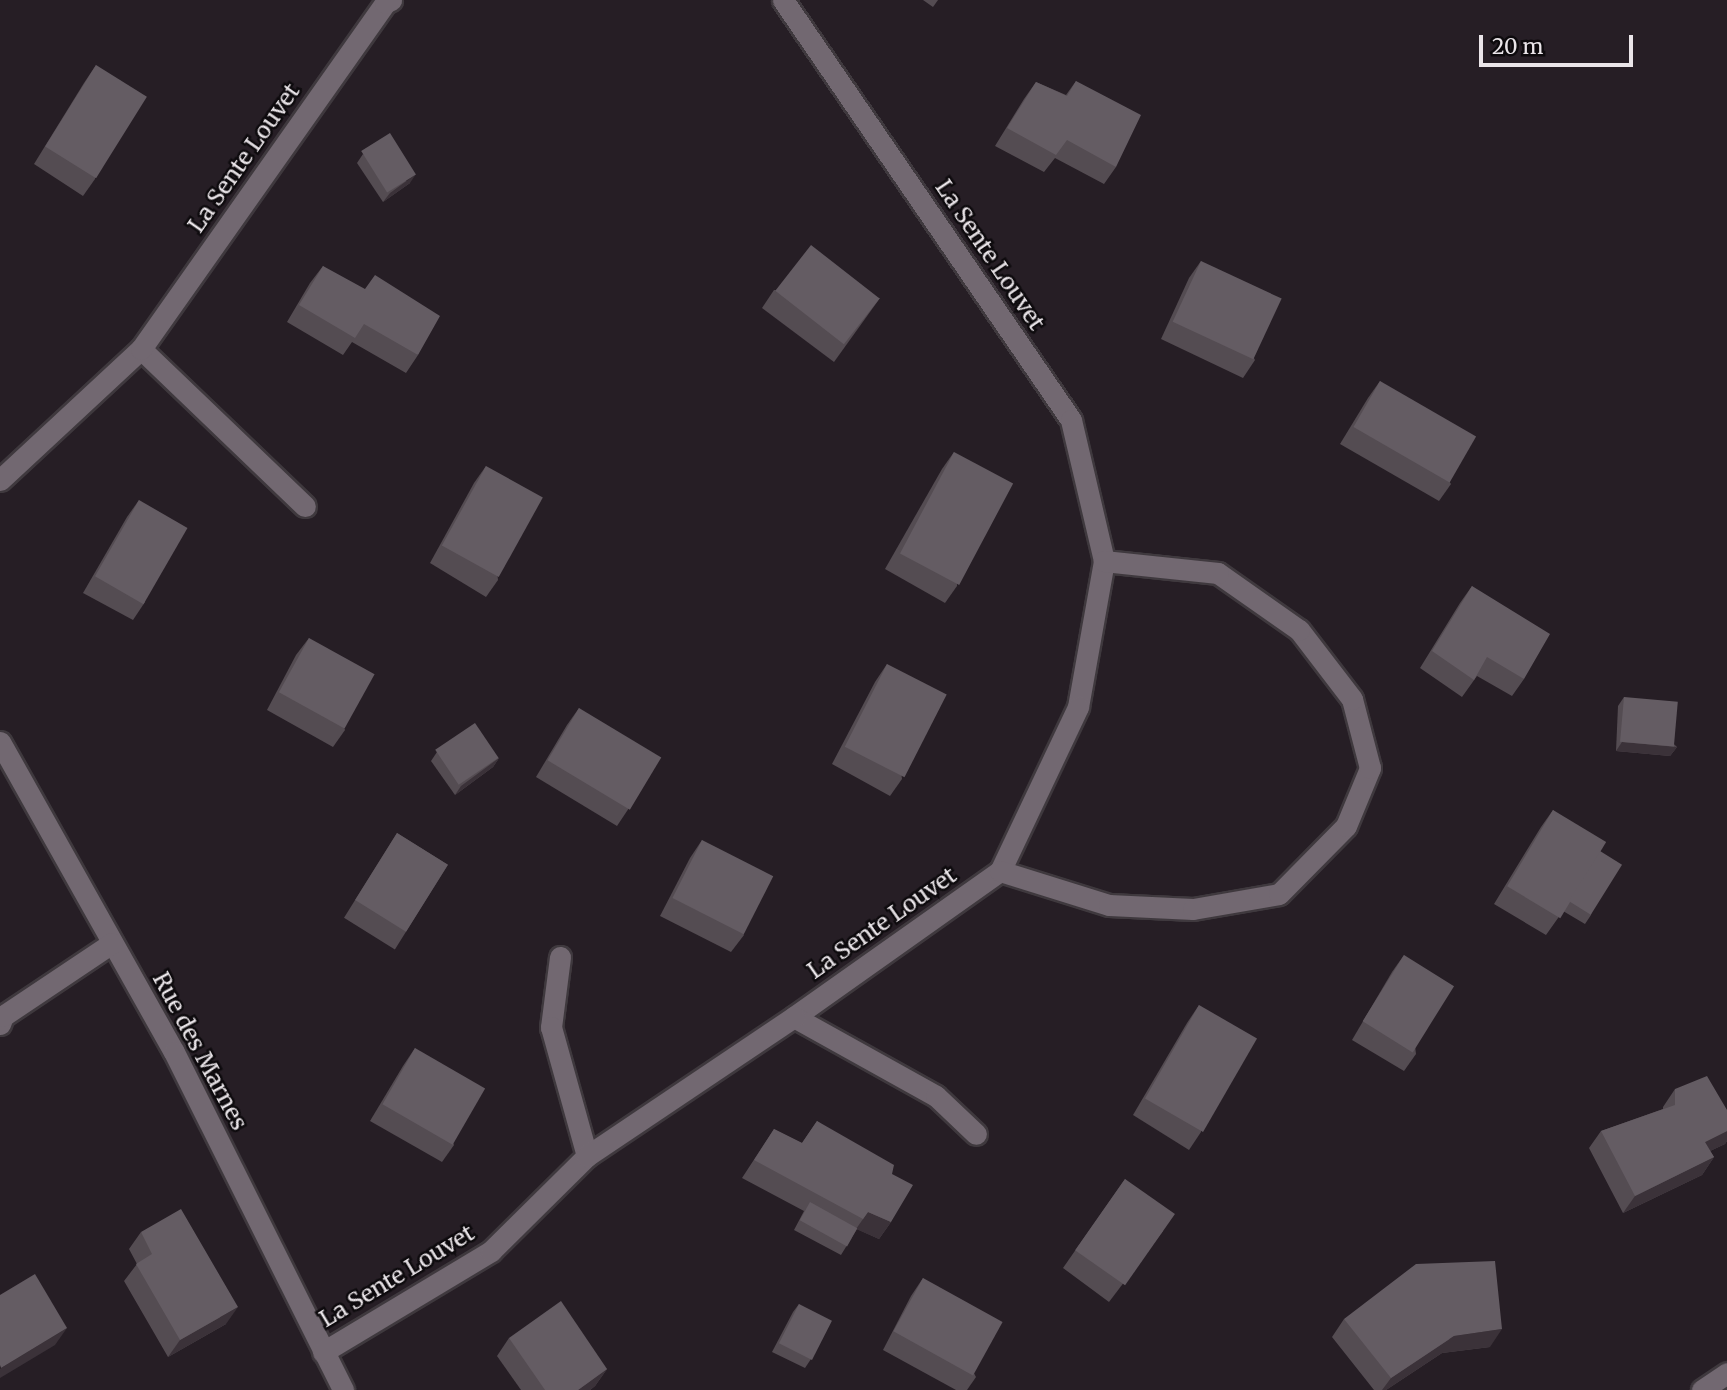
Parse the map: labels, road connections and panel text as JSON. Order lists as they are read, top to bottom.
{
  "streets": {
    "street": ["La Sente Louvet", "Rue des Marnes"]
  },
  "crossings": [
    ["La Sente Louvet", "Rue des Marnes"]
  ],
  "scale_bar": "20 m"
}
